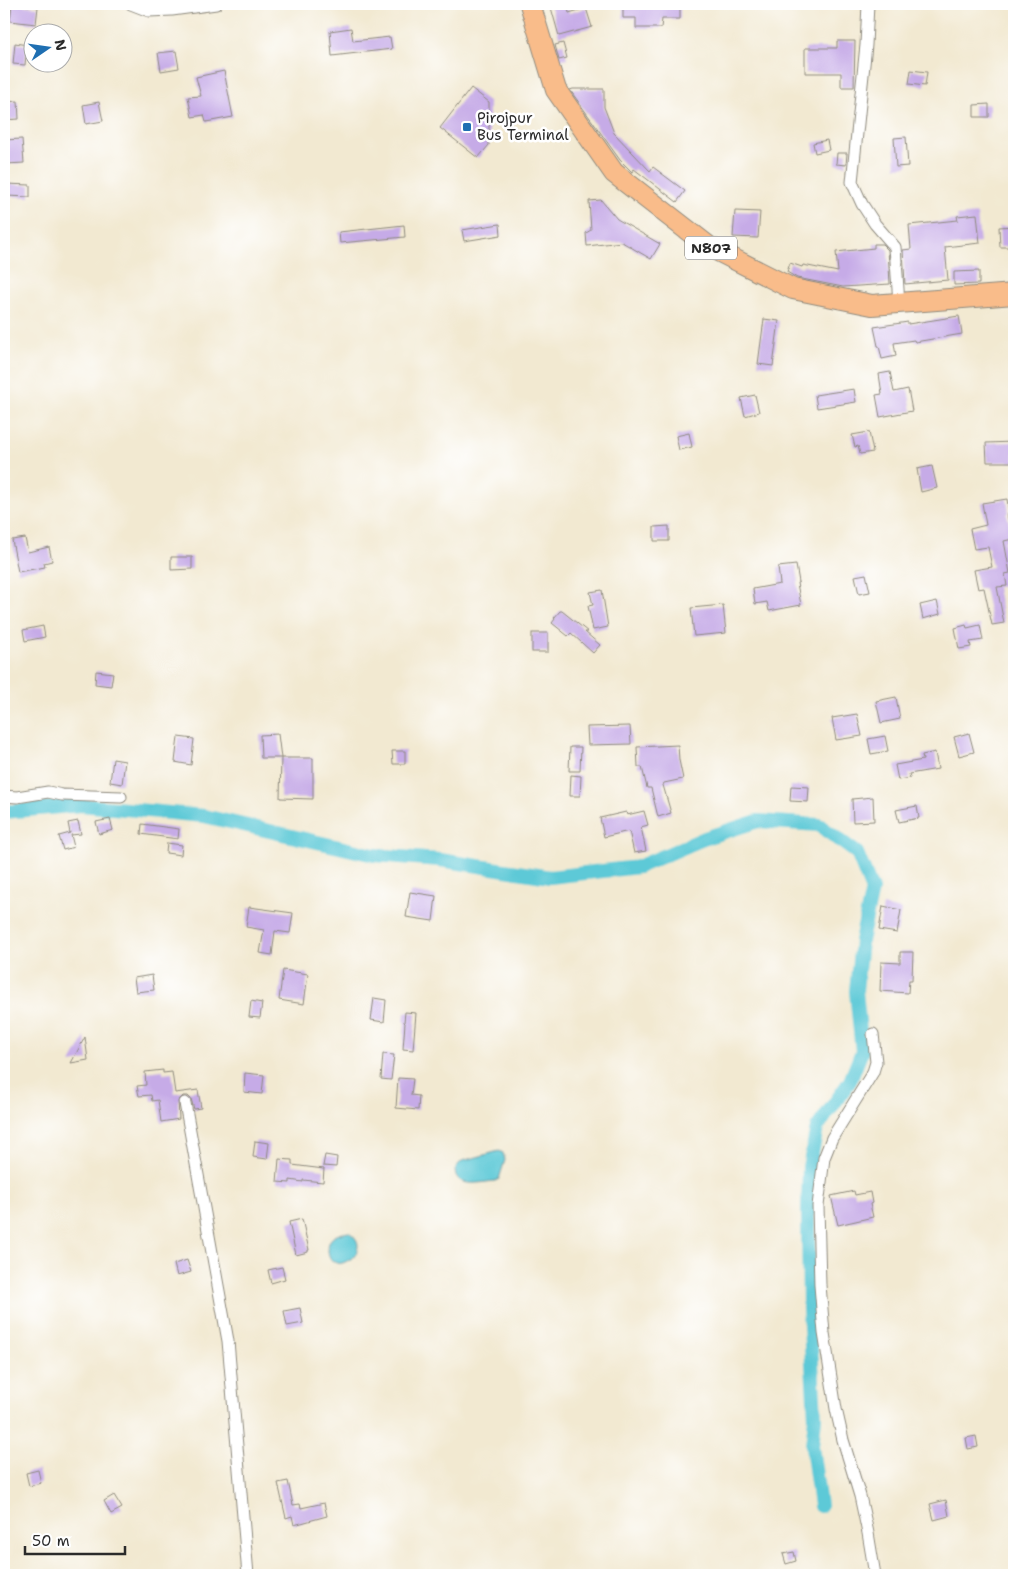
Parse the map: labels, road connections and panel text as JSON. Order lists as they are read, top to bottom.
{
  "streets": {
    "highway": ["N807"]
  },
  "places": {
    "transit": ["Pirojpur Bus Terminal"]
  },
  "scale_bar": "50 m",
  "north": "right"
}
